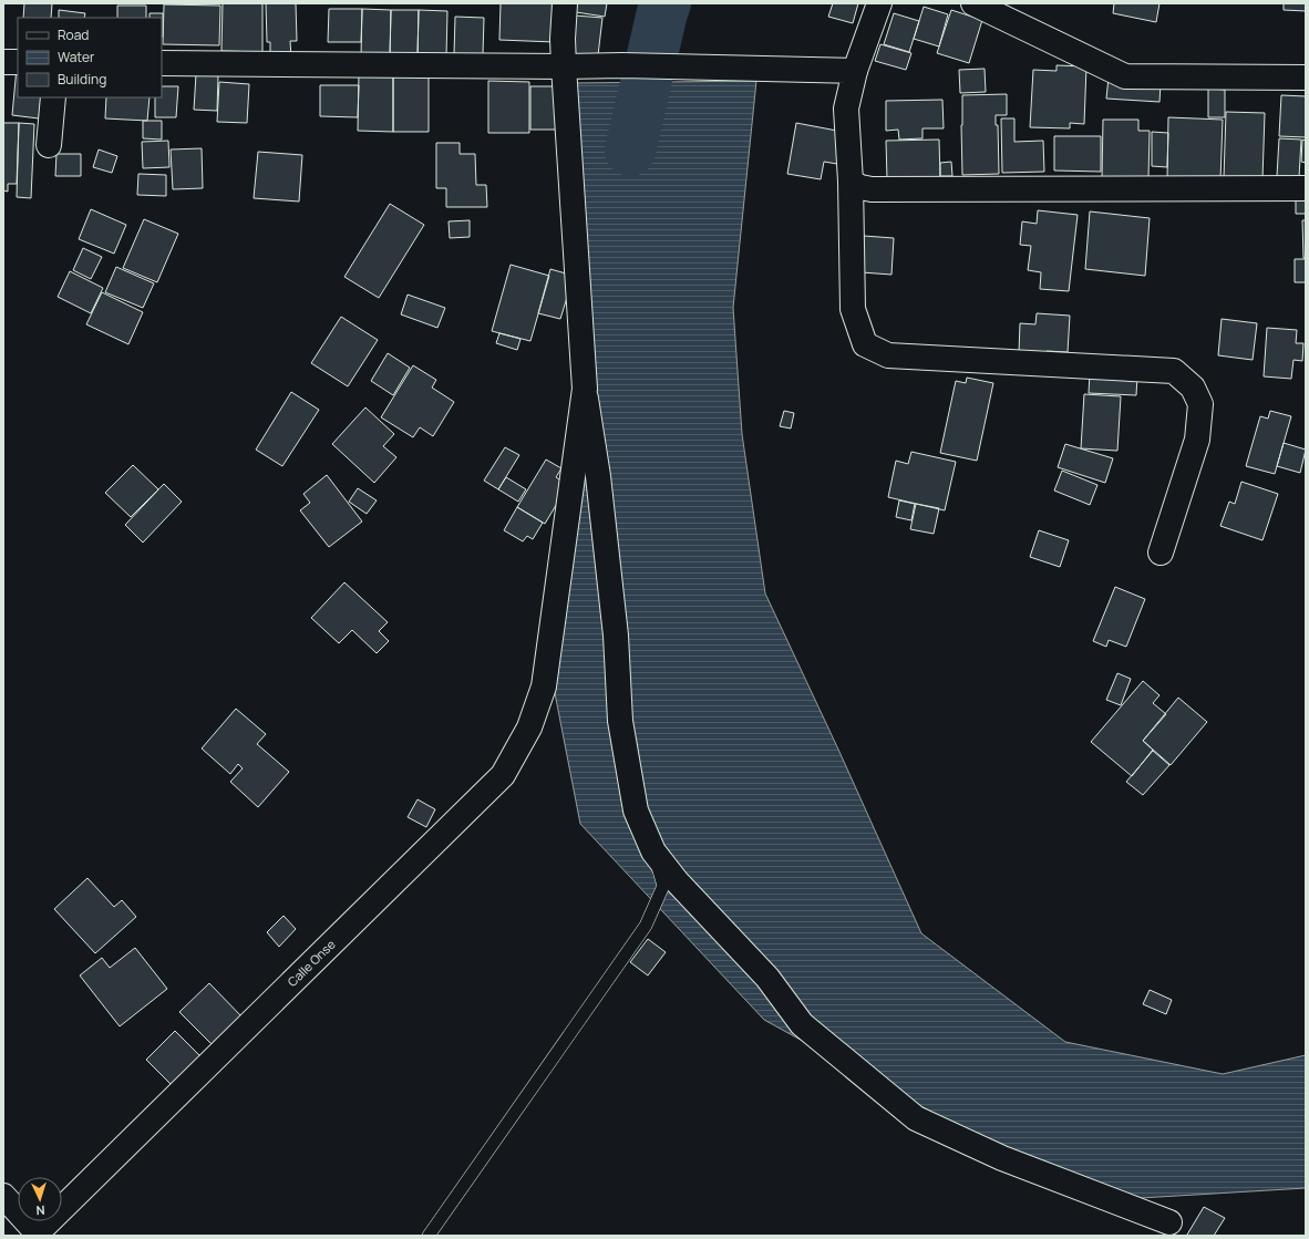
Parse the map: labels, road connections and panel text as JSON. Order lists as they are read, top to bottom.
{
  "streets": {
    "street": ["Calle Onse"]
  },
  "legend": ["Road", "Water", "Building"],
  "north": "bottom"
}
